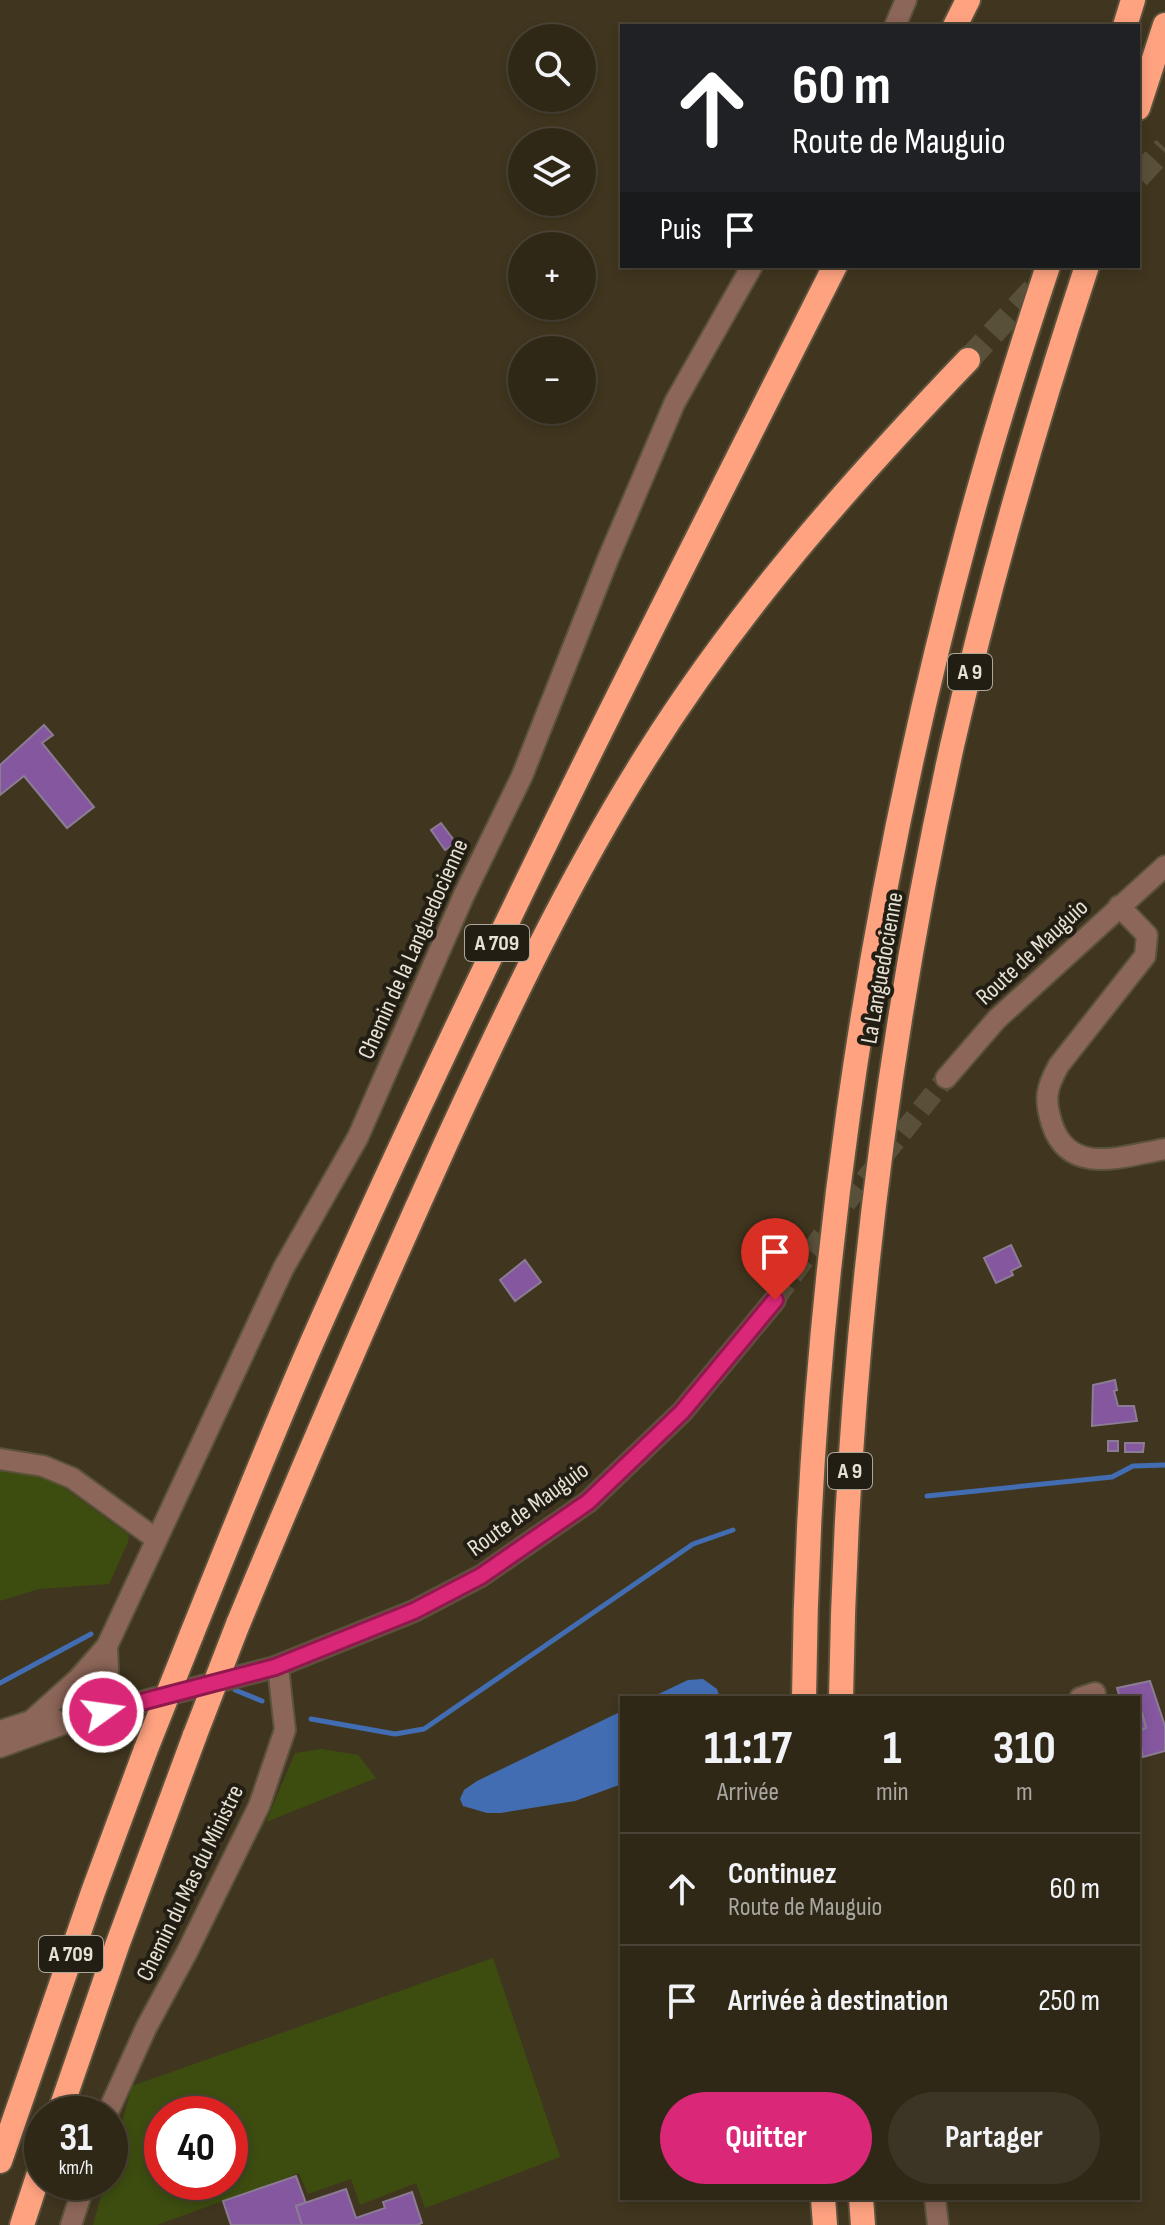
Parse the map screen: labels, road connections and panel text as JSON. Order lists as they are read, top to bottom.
{
  "streets": {
    "highway": ["A 9", "A 709", "La Languedocienne"],
    "street": ["Chemin de la Languedocienne", "Route de Mauguio", "Chemin du Mas du Ministre"]
  },
  "crossings": [
    ["Chemin de la Languedocienne", "Route de Mauguio"],
    ["Route de Mauguio", "Chemin du Mas du Ministre"]
  ],
  "page": {
    "map_buttons": ["+", "−"],
    "turn": ["60 m", "Route de Mauguio"],
    "then": "Puis",
    "eta": [
      "11:17",
      "Arrivée",
      "1",
      "min",
      "310",
      "m"
    ],
    "list": [
      {
        "name": "Continuez",
        "note": "Route de Mauguio",
        "value": "60 m"
      },
      {
        "name": "Arrivée à destination",
        "value": "250 m"
      }
    ],
    "buttons": ["Quitter", "Partager"],
    "speed": "31 km/h",
    "limit": "40"
  }
}
